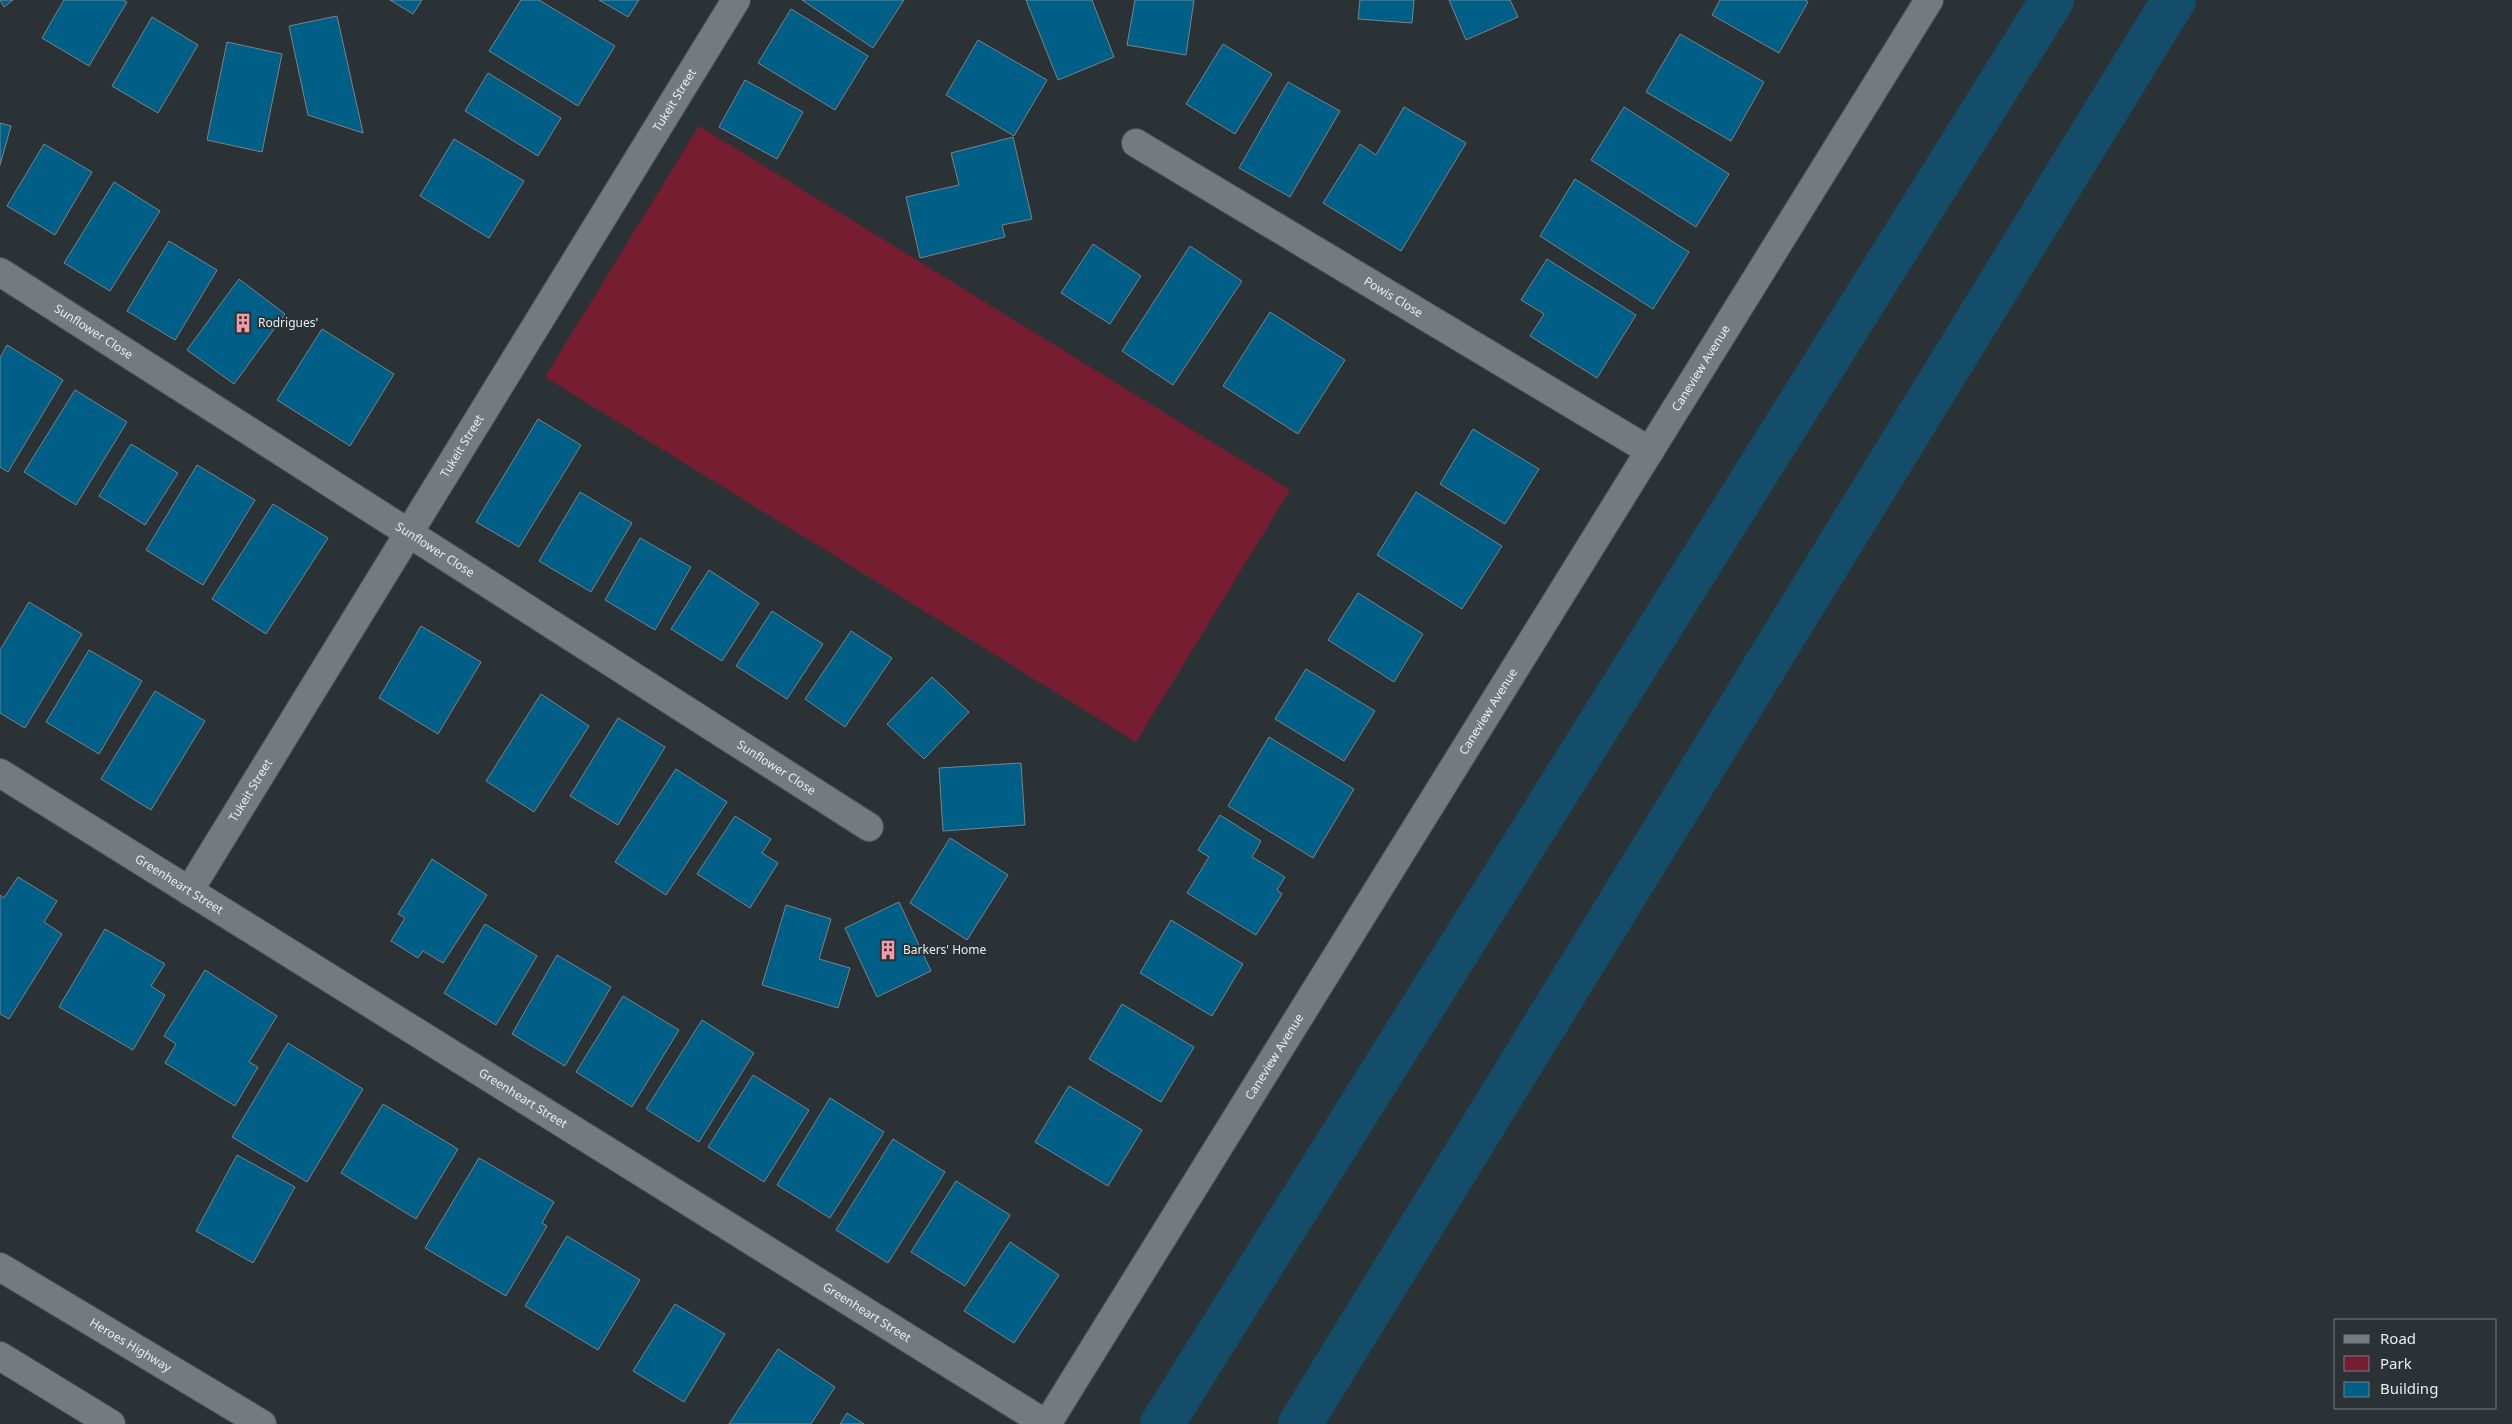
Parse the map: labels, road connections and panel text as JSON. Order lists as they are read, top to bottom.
{
  "streets": {
    "street": [
      "Tukeit Street",
      "Powis Close",
      "Sunflower Close",
      "Caneview Avenue",
      "Greenheart Street",
      "Heroes Highway"
    ]
  },
  "crossings": [
    ["Tukeit Street", "Sunflower Close"],
    ["Tukeit Street", "Greenheart Street"],
    ["Powis Close", "Caneview Avenue"],
    ["Caneview Avenue", "Greenheart Street"]
  ],
  "places": {
    "building": ["Rodrigues'", "Barkers' Home"]
  },
  "legend": ["Road", "Park", "Building"]
}
